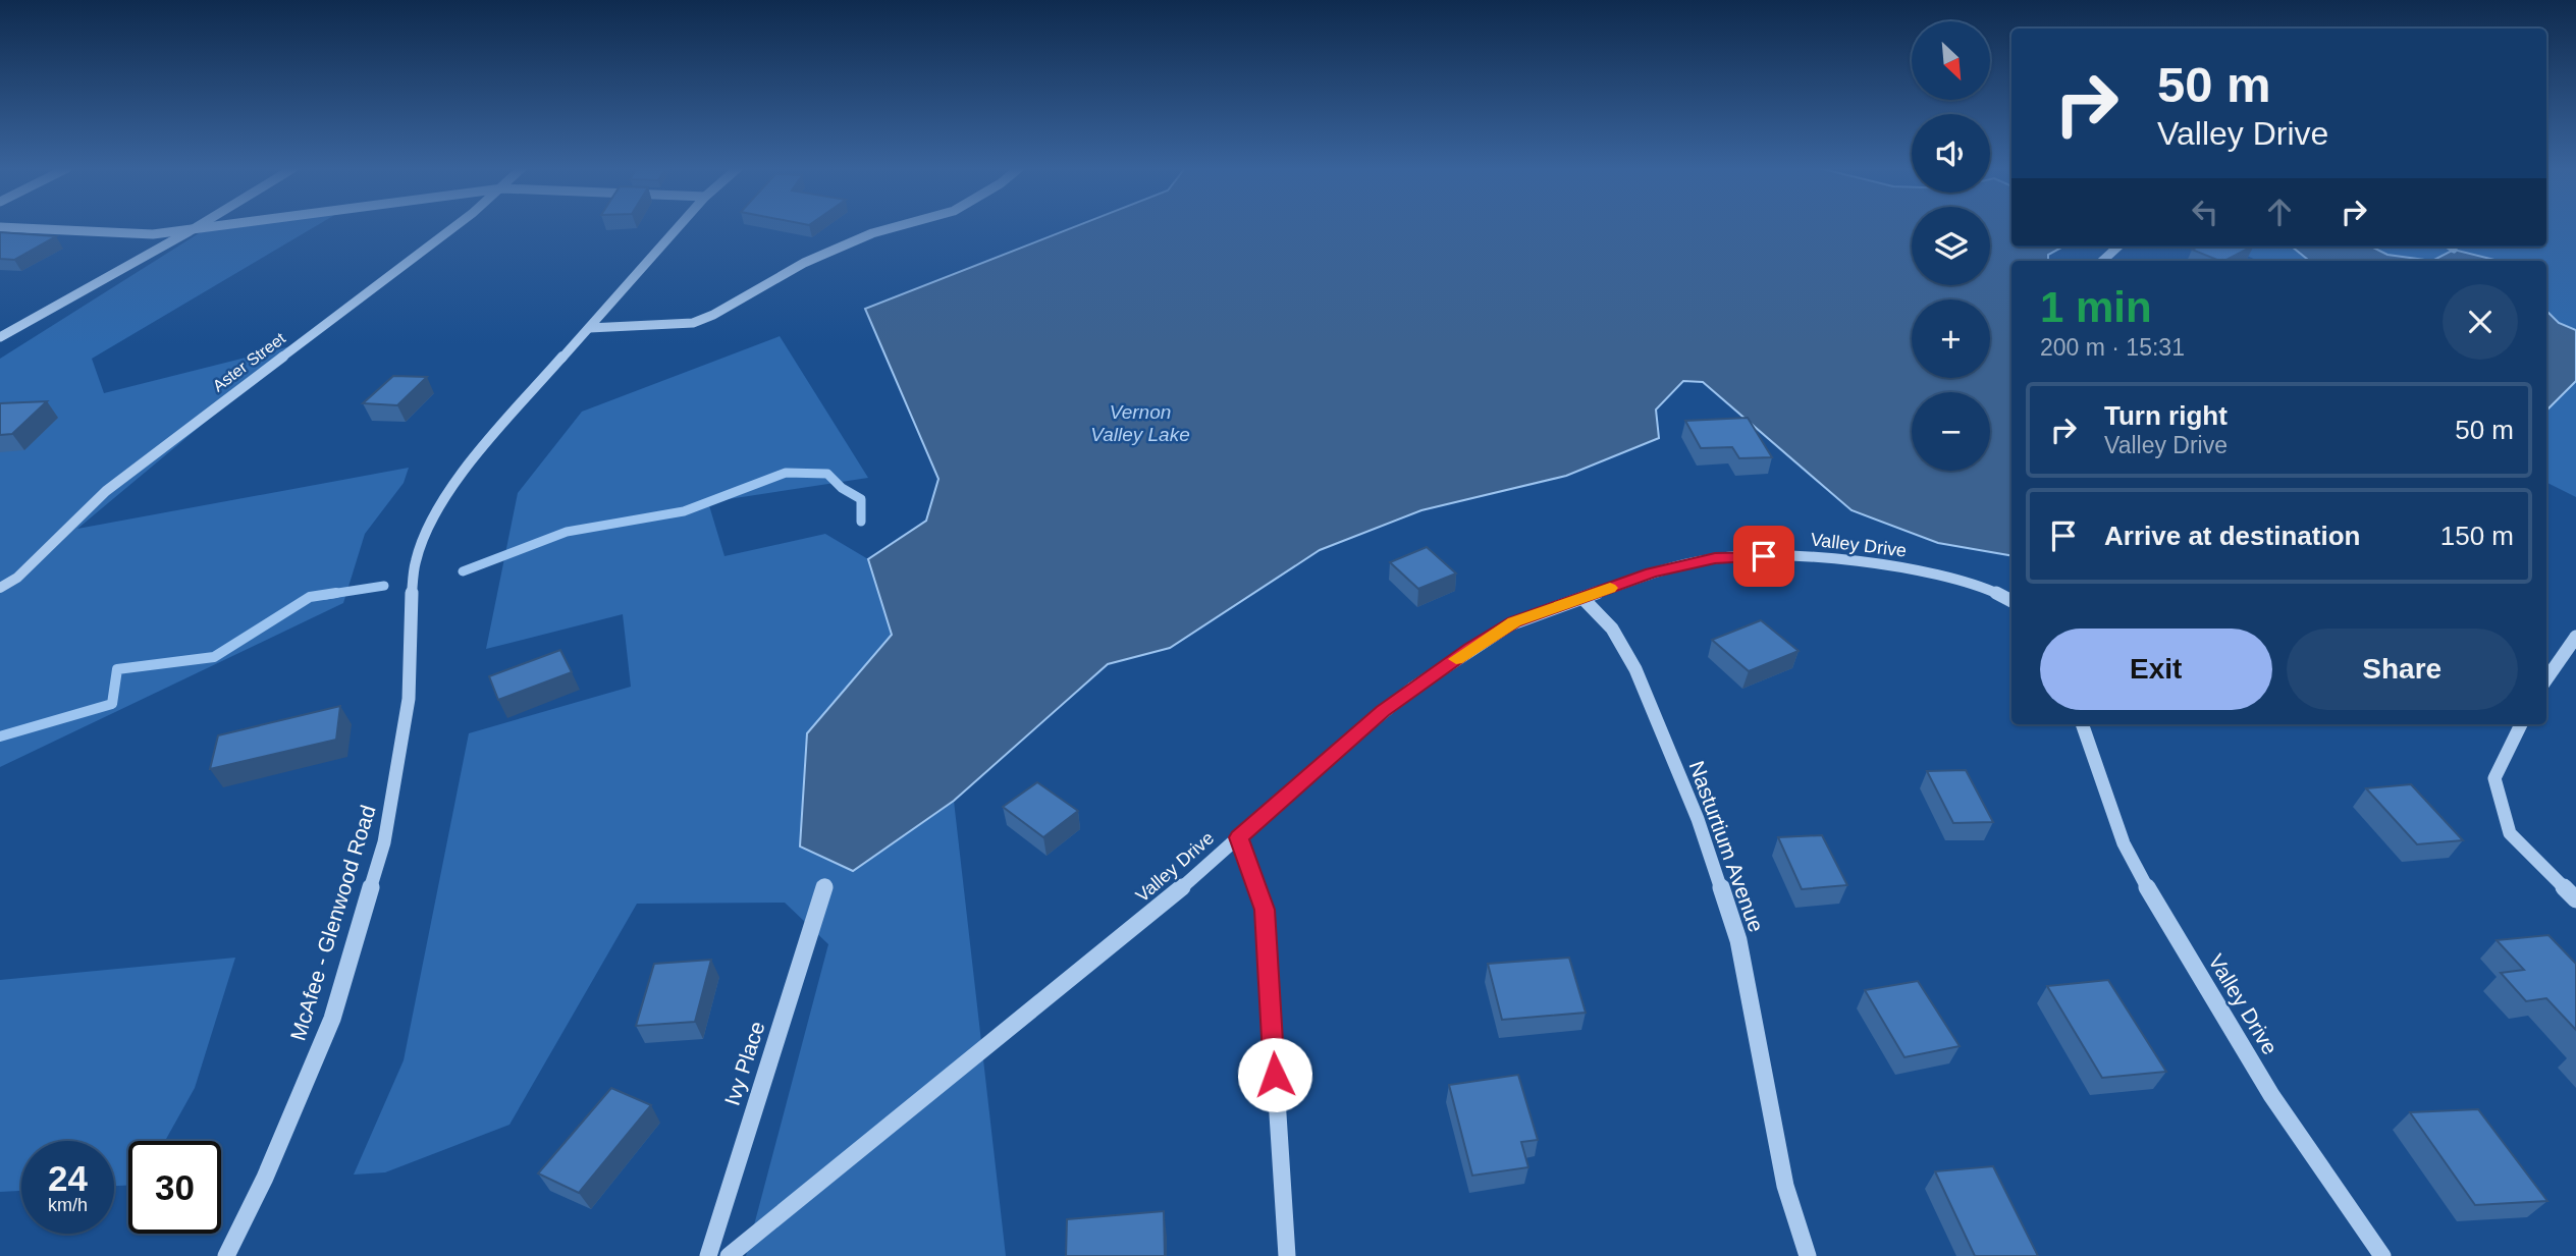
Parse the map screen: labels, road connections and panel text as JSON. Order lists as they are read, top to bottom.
{
  "streets": {
    "street": [
      "Aster Street",
      "Valley Drive",
      "Nasturtium Avenue",
      "McAfee - Glenwood Road",
      "Ivy Place"
    ]
  },
  "crossings": [
    ["Valley Drive", "Nasturtium Avenue"]
  ],
  "water": ["Vernon Valley Lake"],
  "north": "bottom right",
  "page": {
    "map_buttons": ["+", "−"],
    "turn": ["50 m", "Valley Drive"],
    "heading": ["1 min", "200 m · 15:31"],
    "list": [
      {
        "name": "Turn right",
        "note": "Valley Drive",
        "value": "50 m"
      },
      {
        "name": "Arrive at destination",
        "value": "150 m"
      }
    ],
    "buttons": ["Exit", "Share"],
    "speed": "24 km/h",
    "limit": "30"
  }
}
